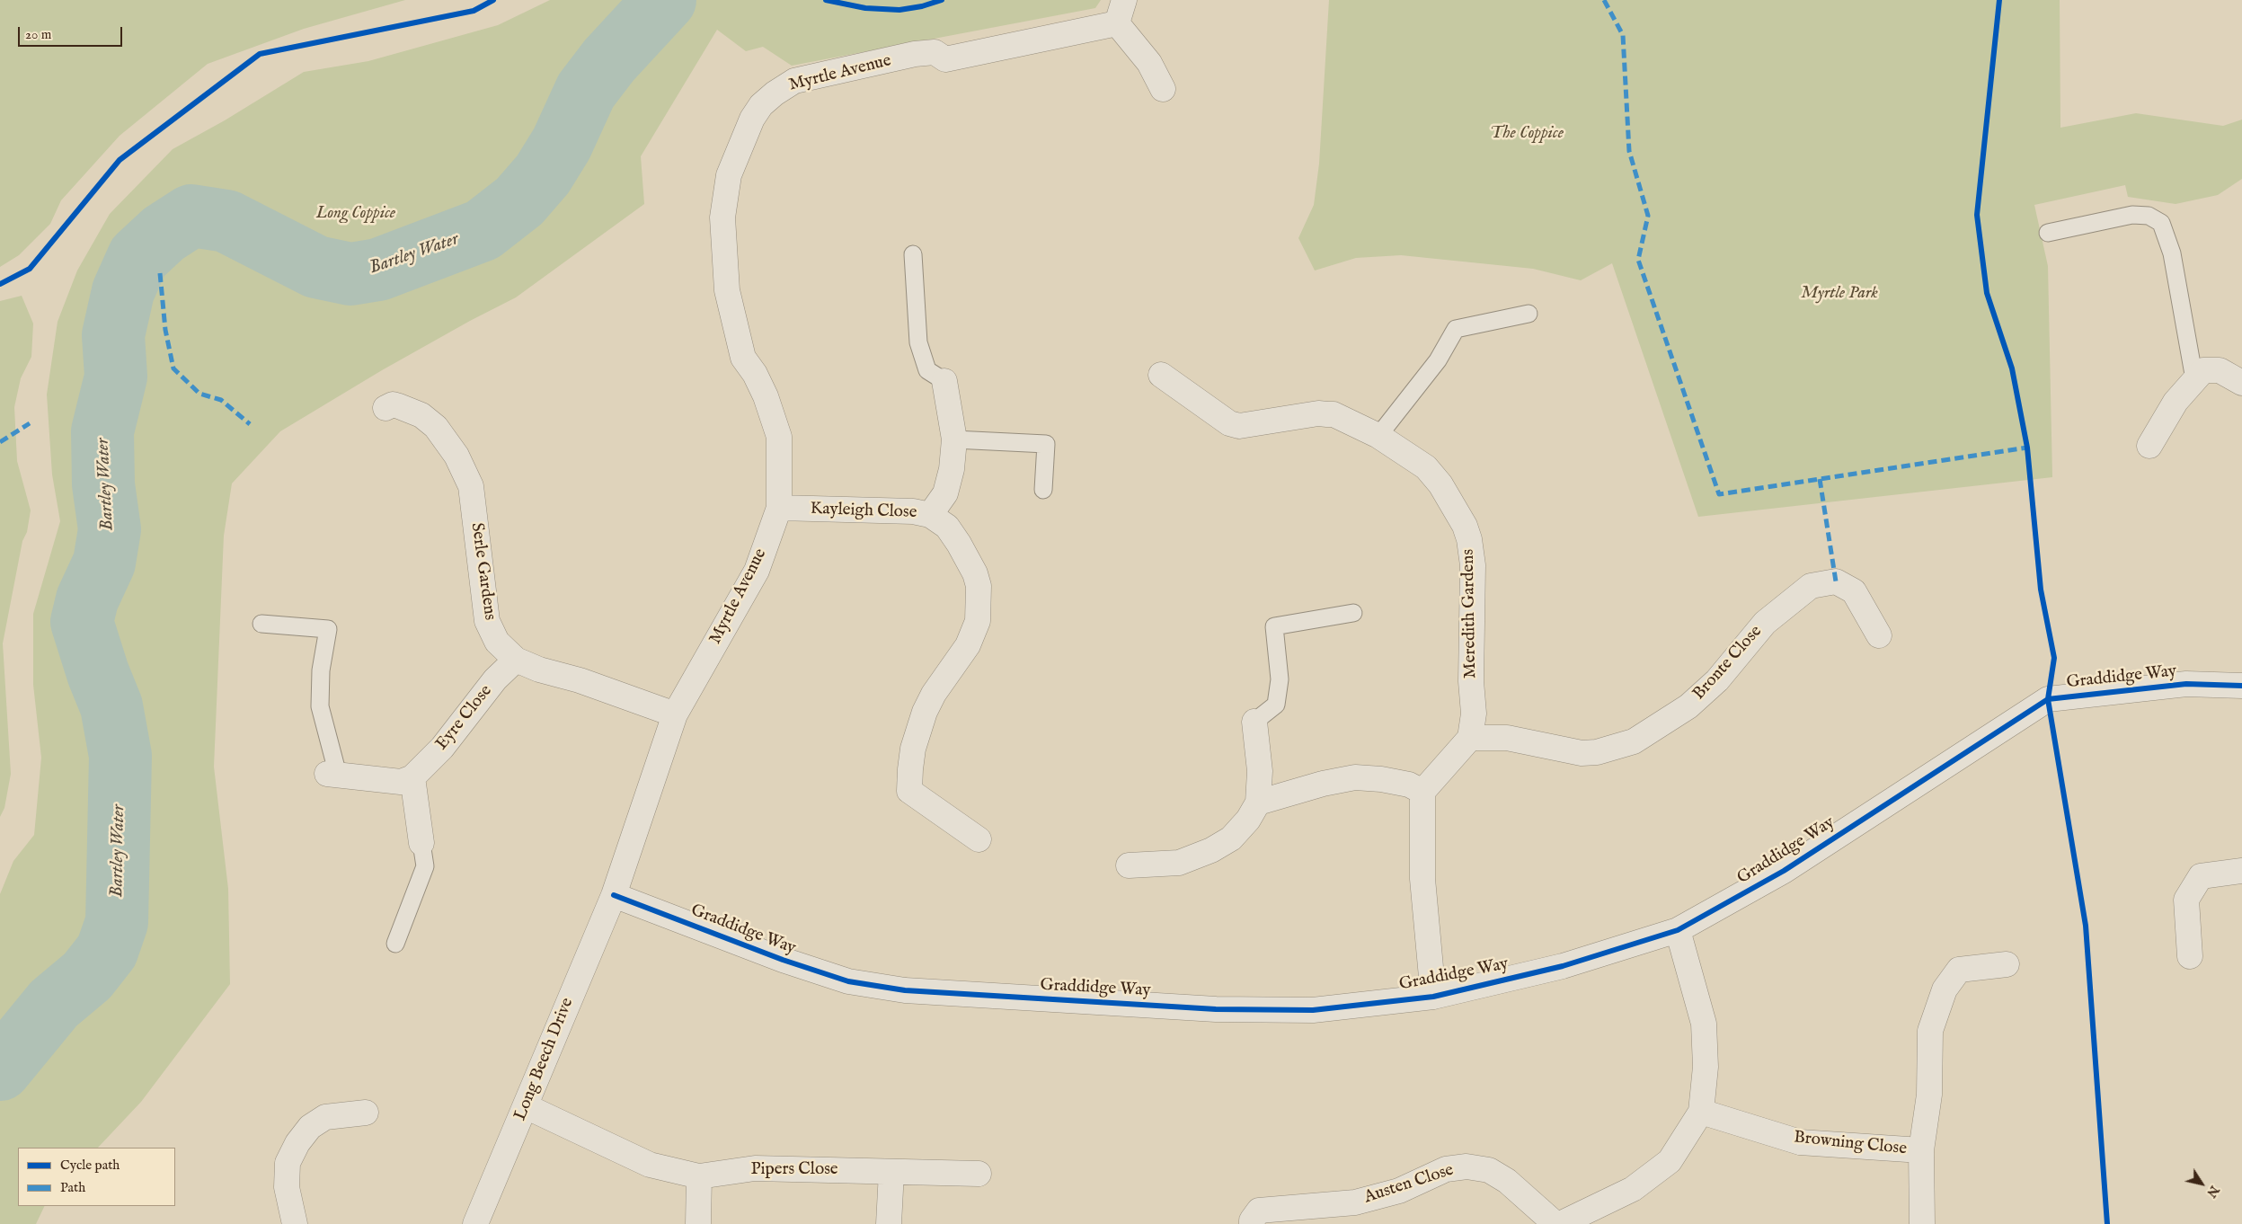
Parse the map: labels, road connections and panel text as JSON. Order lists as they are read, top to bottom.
{
  "streets": {
    "street": [
      "Myrtle Avenue",
      "Kayleigh Close",
      "Serle Gardens",
      "Meredith Gardens",
      "Bronte Close",
      "Graddidge Way",
      "Eyre Close",
      "Long Beech Drive",
      "Browning Close",
      "Pipers Close",
      "Austen Close"
    ]
  },
  "crossings": [
    ["Myrtle Avenue", "Kayleigh Close"],
    ["Myrtle Avenue", "Serle Gardens"],
    ["Myrtle Avenue", "Graddidge Way"],
    ["Myrtle Avenue", "Long Beech Drive"],
    ["Serle Gardens", "Eyre Close"],
    ["Meredith Gardens", "Bronte Close"],
    ["Graddidge Way", "Long Beech Drive"],
    ["Long Beech Drive", "Pipers Close"]
  ],
  "water": ["Bartley Water"],
  "parks": ["The Coppice", "Long Coppice", "Myrtle Park"],
  "legend": ["Cycle path", "Path"],
  "scale_bar": "20 m",
  "north": "bottom right"
}
